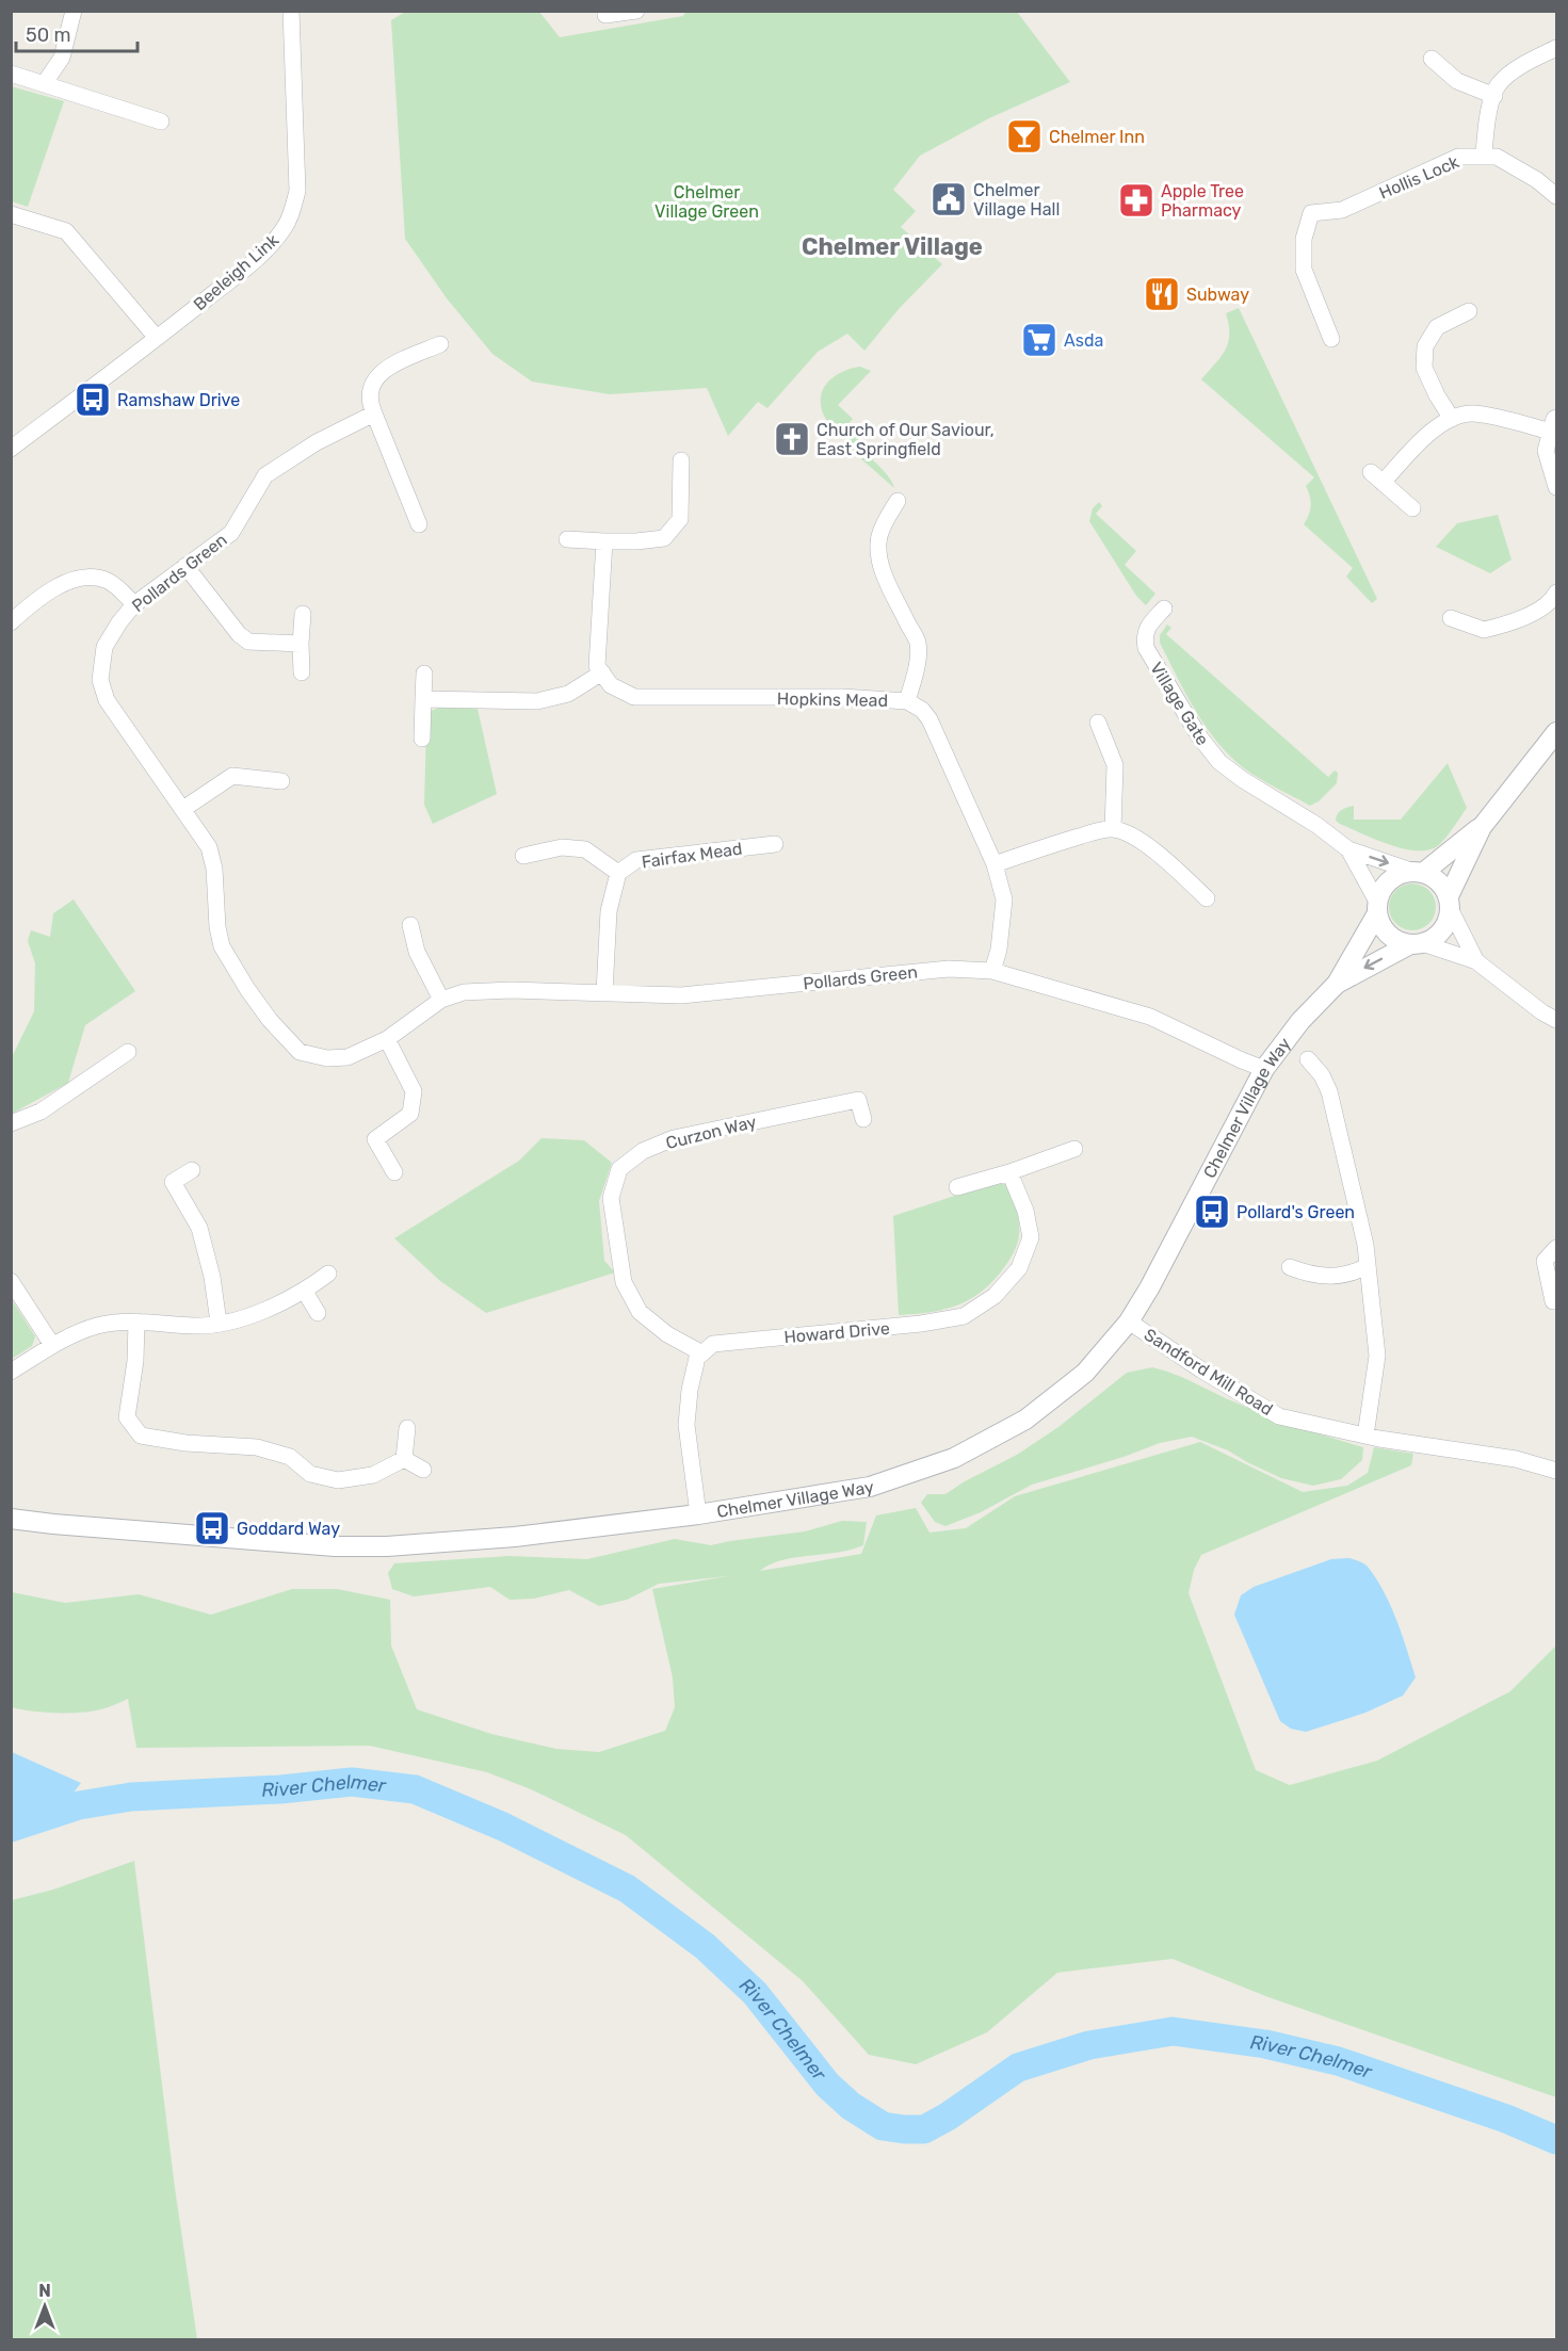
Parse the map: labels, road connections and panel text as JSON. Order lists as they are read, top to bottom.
{
  "streets": {
    "street": [
      "Hollis Lock",
      "Beeleigh Link",
      "Pollards Green",
      "Hopkins Mead",
      "Village Gate",
      "Fairfax Mead",
      "Chelmer Village Way",
      "Curzon Way",
      "Howard Drive",
      "Sandford Mill Road"
    ]
  },
  "crossings": [
    ["Pollards Green", "Hopkins Mead"],
    ["Pollards Green", "Fairfax Mead"],
    ["Pollards Green", "Chelmer Village Way"],
    ["Village Gate", "Chelmer Village Way"],
    ["Chelmer Village Way", "Sandford Mill Road"],
    ["Curzon Way", "Howard Drive"]
  ],
  "districts": ["Chelmer Village"],
  "water": ["River Chelmer"],
  "parks": ["Chelmer Village Green"],
  "places": {
    "bar": ["Chelmer Inn"],
    "public building": ["Chelmer Village Hall"],
    "pharmacy": ["Apple Tree Pharmacy"],
    "restaurant": ["Subway"],
    "supermarket": ["Asda"],
    "bus stop": ["Ramshaw Drive", "Pollard's Green", "Goddard Way"],
    "church": ["Church of Our Saviour, East Springfield"]
  },
  "scale_bar": "50 m",
  "north": "top"
}
